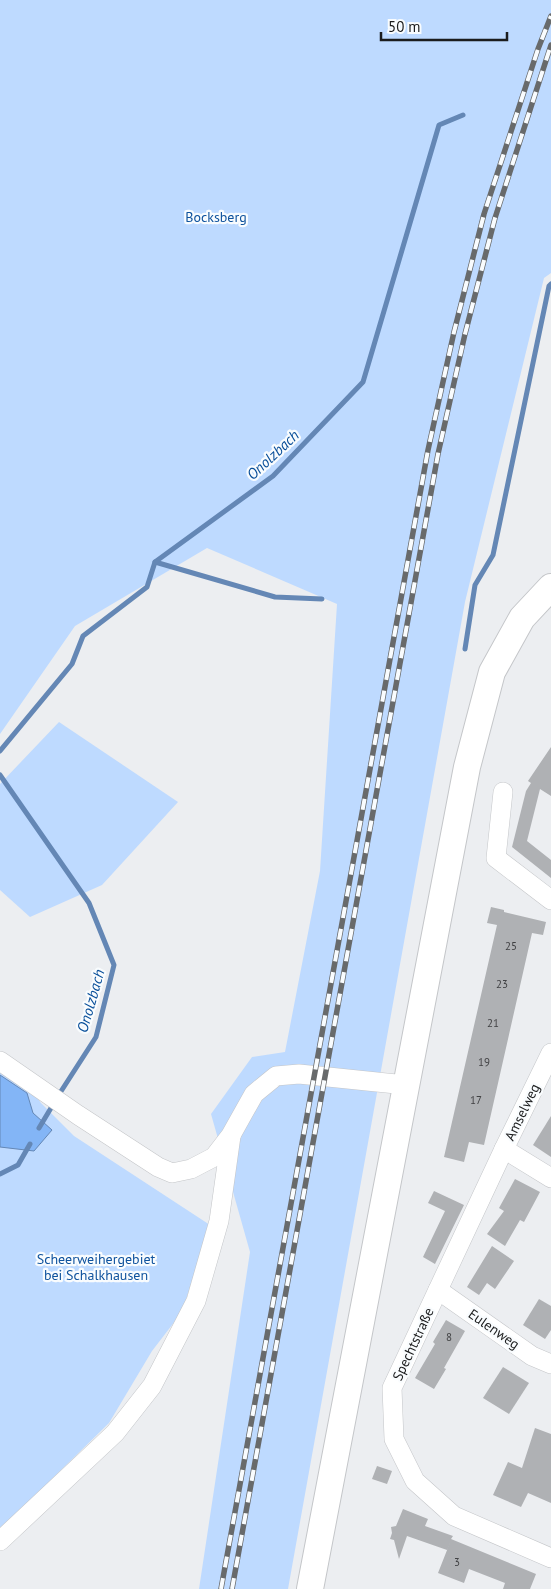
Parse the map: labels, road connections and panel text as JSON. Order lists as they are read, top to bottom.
{
  "streets": {
    "street": ["Amselweg", "Eulenweg", "Spechtstraße"]
  },
  "crossings": [
    ["Amselweg", "Spechtstraße"],
    ["Eulenweg", "Spechtstraße"]
  ],
  "water": ["Onolzbach"],
  "parks": ["Bocksberg", "Scheerweihergebiet bei Schalkhausen"],
  "house_numbers": [
    "25",
    "23",
    "21",
    "19",
    "17",
    "8",
    "3"
  ],
  "scale_bar": "50 m"
}
